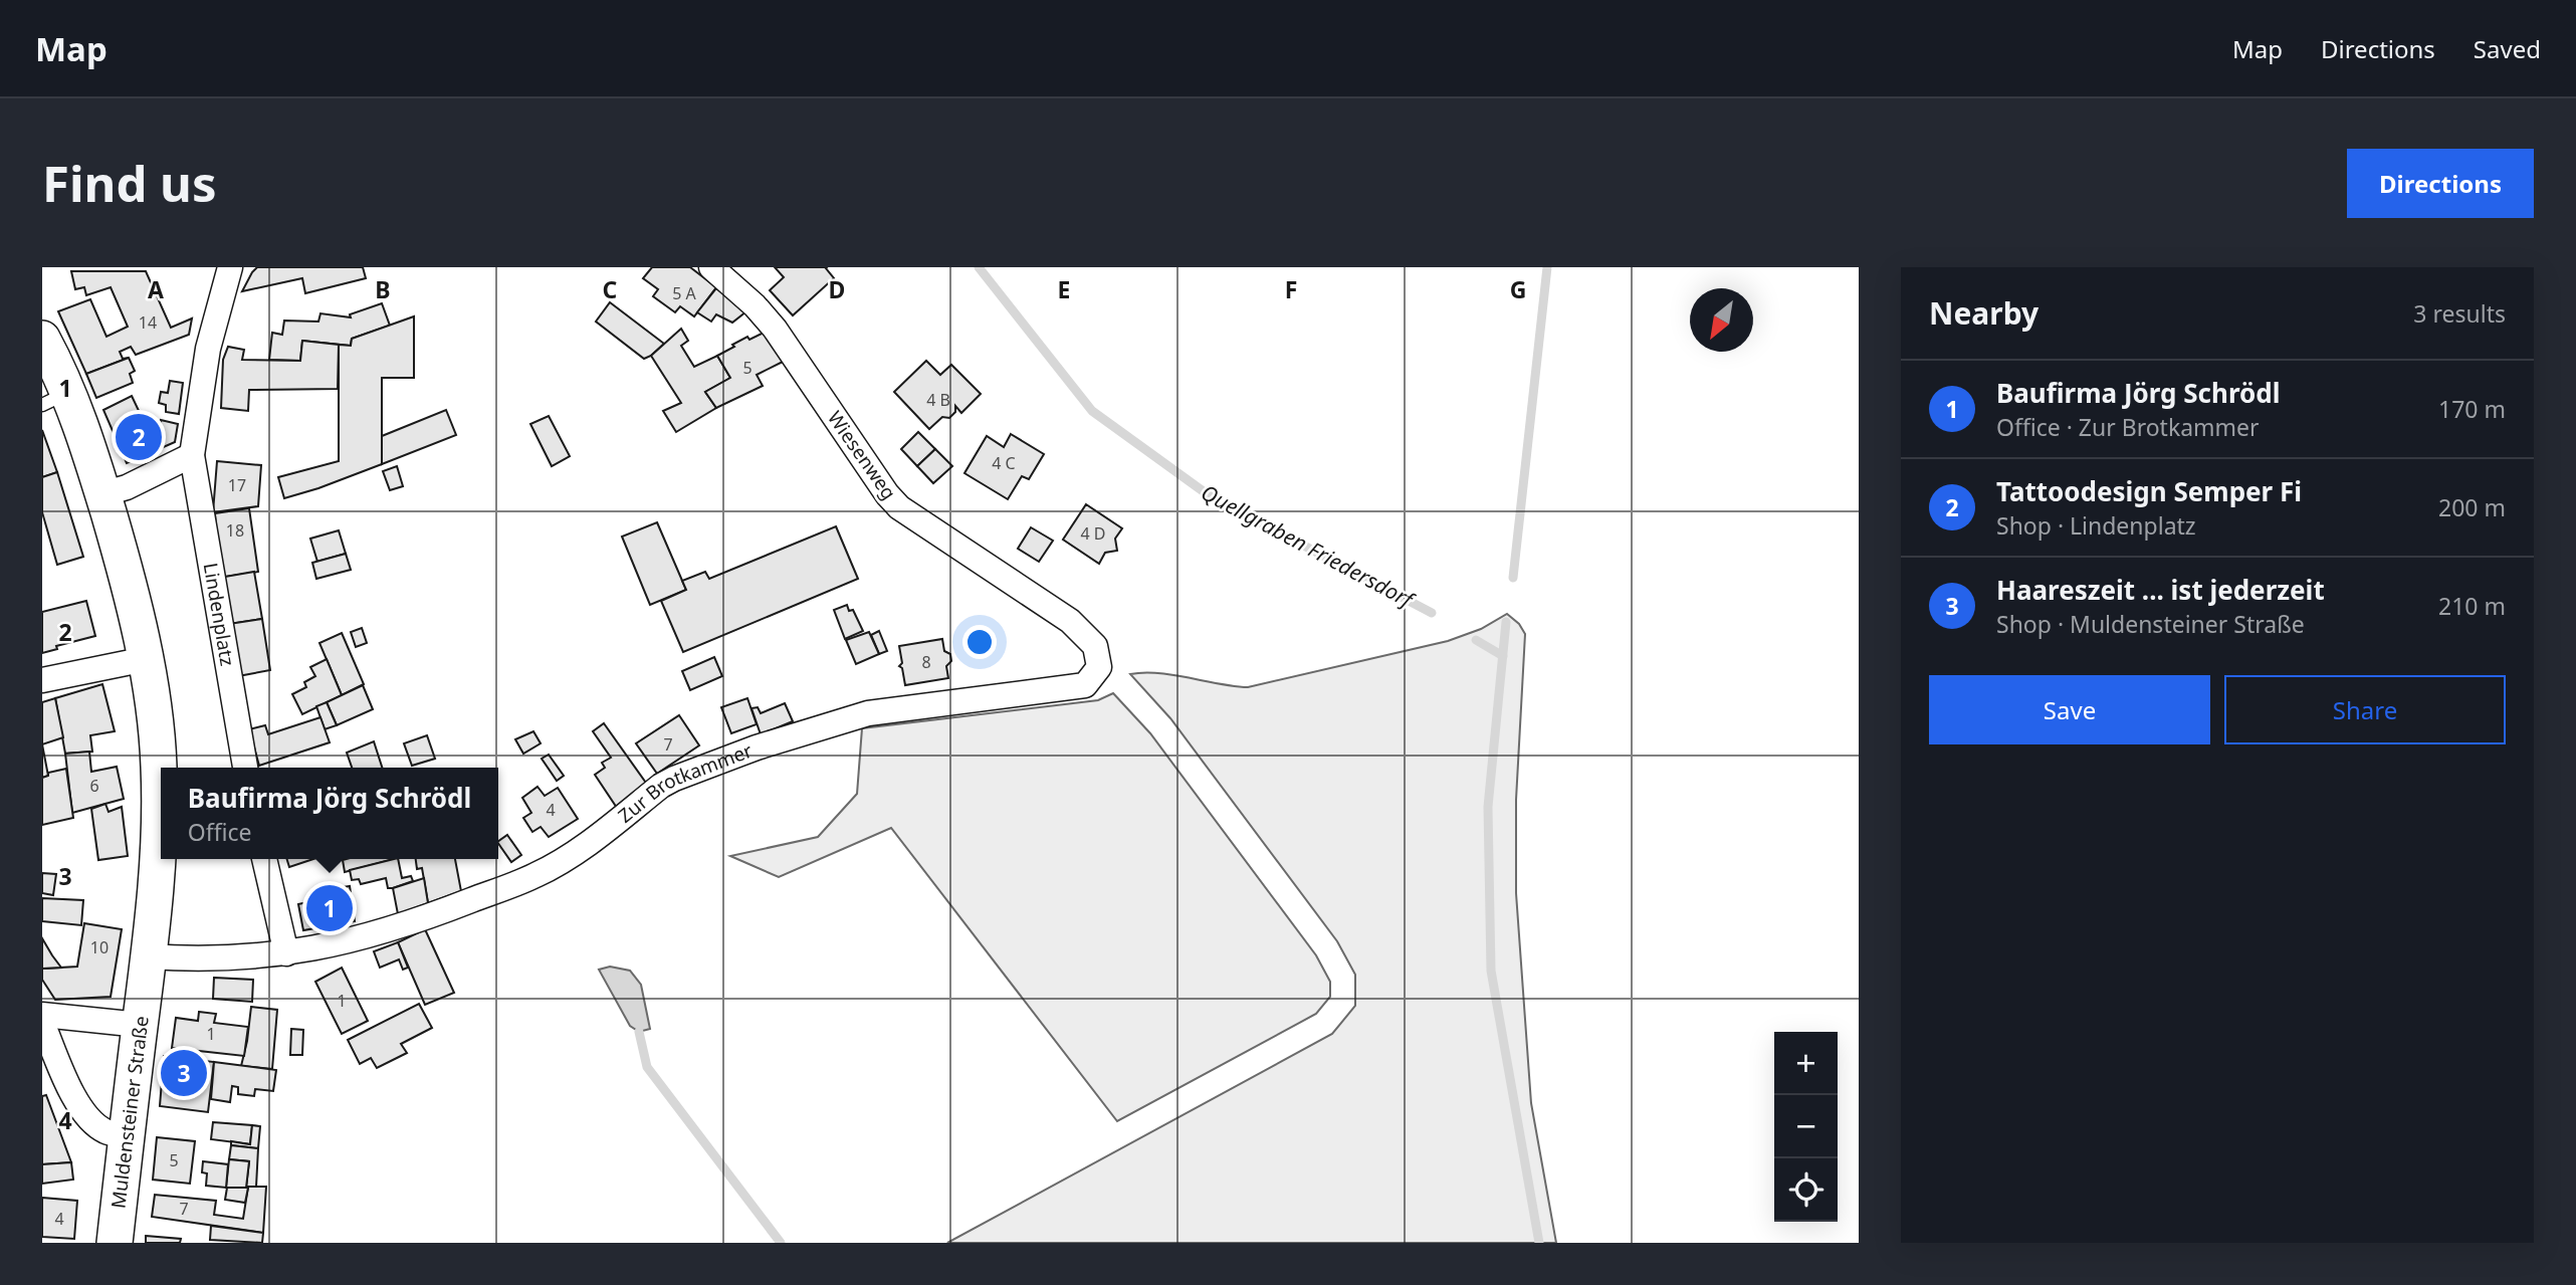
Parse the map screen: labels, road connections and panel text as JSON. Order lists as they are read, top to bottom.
{
  "streets": {
    "main road": ["Muldensteiner Straße"],
    "street": ["Wiesenweg", "Lindenplatz", "Zur Brotkammer"]
  },
  "crossings": [
    ["Wiesenweg", "Zur Brotkammer"]
  ],
  "water": ["Quellgraben Friedersdorf"],
  "house_numbers": [
    "5 A",
    "14",
    "5",
    "4 B",
    "4 C",
    "17",
    "18",
    "4 D",
    "8",
    "7",
    "6",
    "4",
    "10",
    "1",
    "1",
    "5",
    "7",
    "4"
  ],
  "north": "bottom left",
  "page": {
    "header": "Map",
    "nav": ["Map", "Directions", "Saved"],
    "buttons": [
      "Directions",
      ["Save", "Share"]
    ],
    "title": "Find us",
    "heading": ["Nearby", "3 results"],
    "list": [
      {
        "mark": "1",
        "name": "Baufirma Jörg Schrödl",
        "note": "Office · Zur Brotkammer",
        "value": "170 m"
      },
      {
        "mark": "2",
        "name": "Tattoodesign Semper Fi",
        "note": "Shop · Lindenplatz",
        "value": "200 m"
      },
      {
        "mark": "3",
        "name": "Haareszeit ... ist jederzeit",
        "note": "Shop · Muldensteiner Straße",
        "value": "210 m"
      }
    ],
    "pins": ["2", "1", "3"],
    "popup": ["Baufirma Jörg Schrödl", "Office"],
    "map_buttons": ["+", "−"]
  },
  "grid": {
    "columns": [
      "A",
      "B",
      "C",
      "D",
      "E",
      "F",
      "G"
    ],
    "rows": [
      "1",
      "2",
      "3",
      "4"
    ]
  }
}
